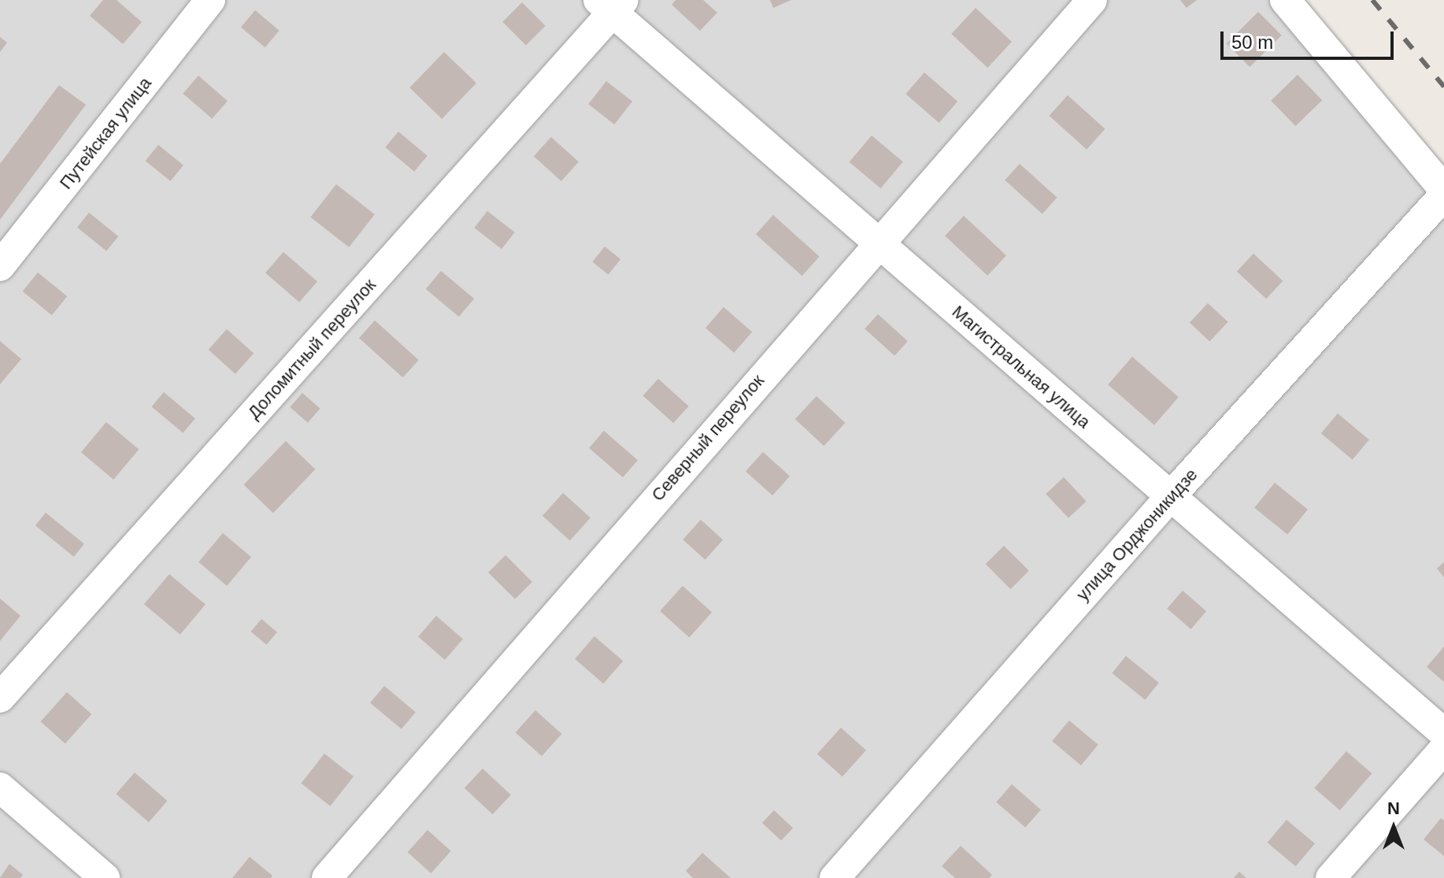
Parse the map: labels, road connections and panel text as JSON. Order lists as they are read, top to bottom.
{
  "streets": {
    "street": [
      "Путейская улица",
      "Доломитный переулок",
      "Магистральная улица",
      "Северный переулок",
      "улица Орджоникидзе"
    ]
  },
  "crossings": [
    ["Доломитный переулок", "Магистральная улица"],
    ["Магистральная улица", "Северный переулок"],
    ["Магистральная улица", "улица Орджоникидзе"]
  ],
  "scale_bar": "50 m",
  "north": "top"
}
